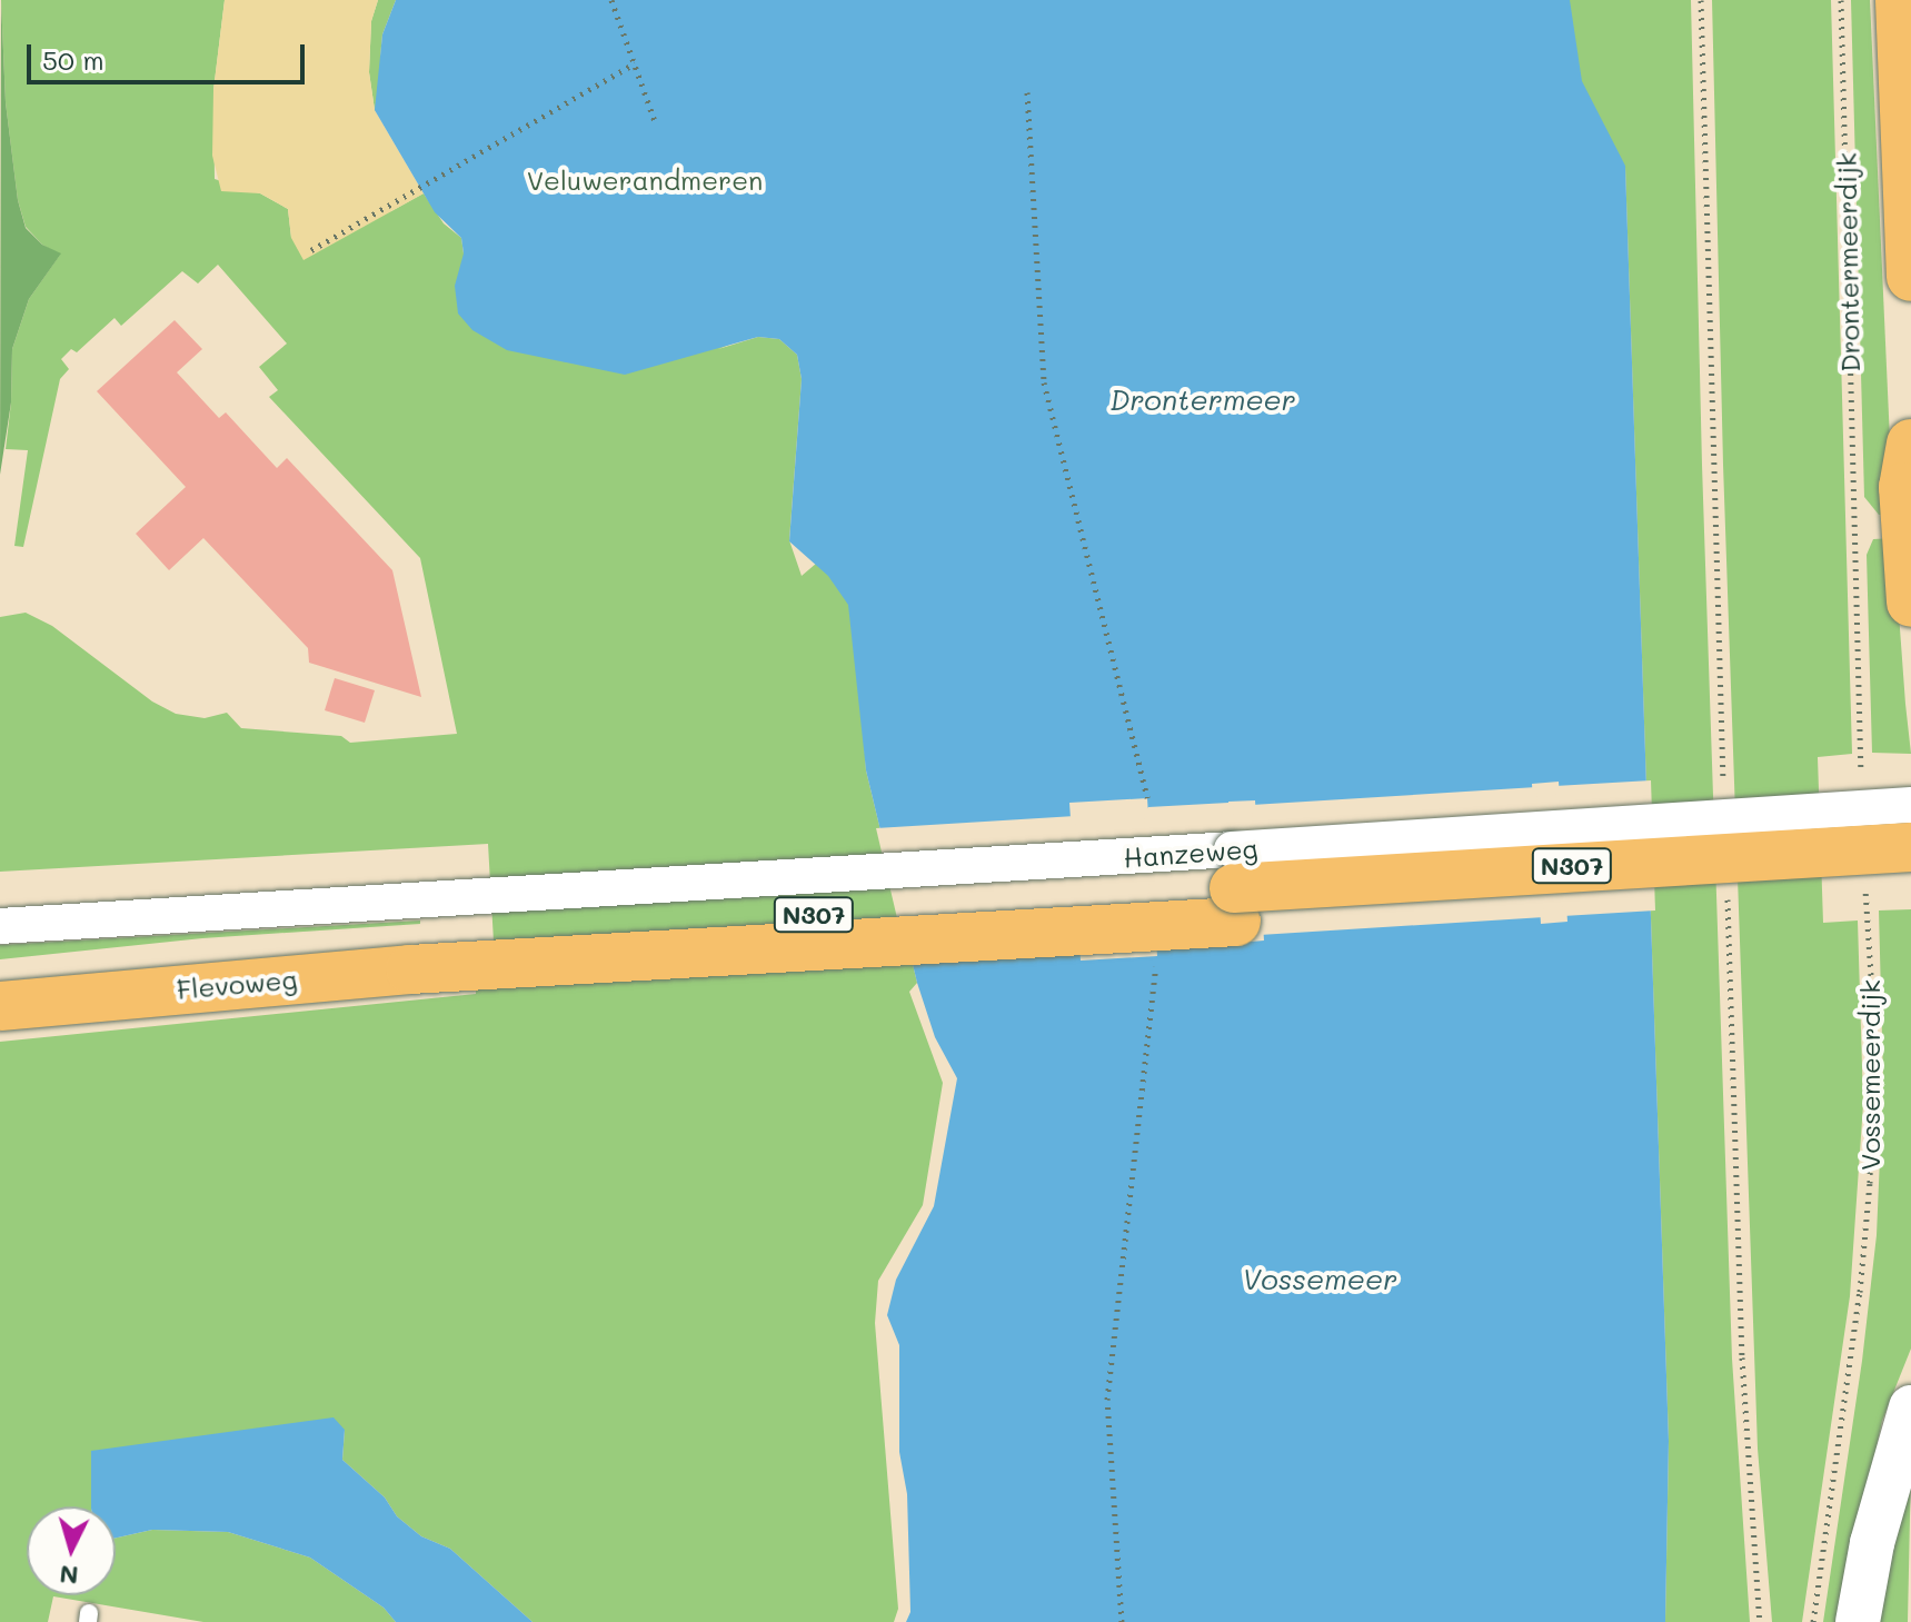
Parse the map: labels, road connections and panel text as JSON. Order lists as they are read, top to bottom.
{
  "streets": {
    "main road": ["Hanzeweg", "N307", "Flevoweg"],
    "path": ["Drontermeerdijk", "Vossemeerdijk"]
  },
  "crossings": [
    ["Hanzeweg", "N307"],
    ["Hanzeweg", "Flevoweg"],
    ["N307", "Flevoweg"],
    ["N307", "Vossemeerdijk"]
  ],
  "water": ["Drontermeer", "Vossemeer"],
  "parks": ["Veluwerandmeren"],
  "scale_bar": "50 m",
  "north": "bottom"
}
